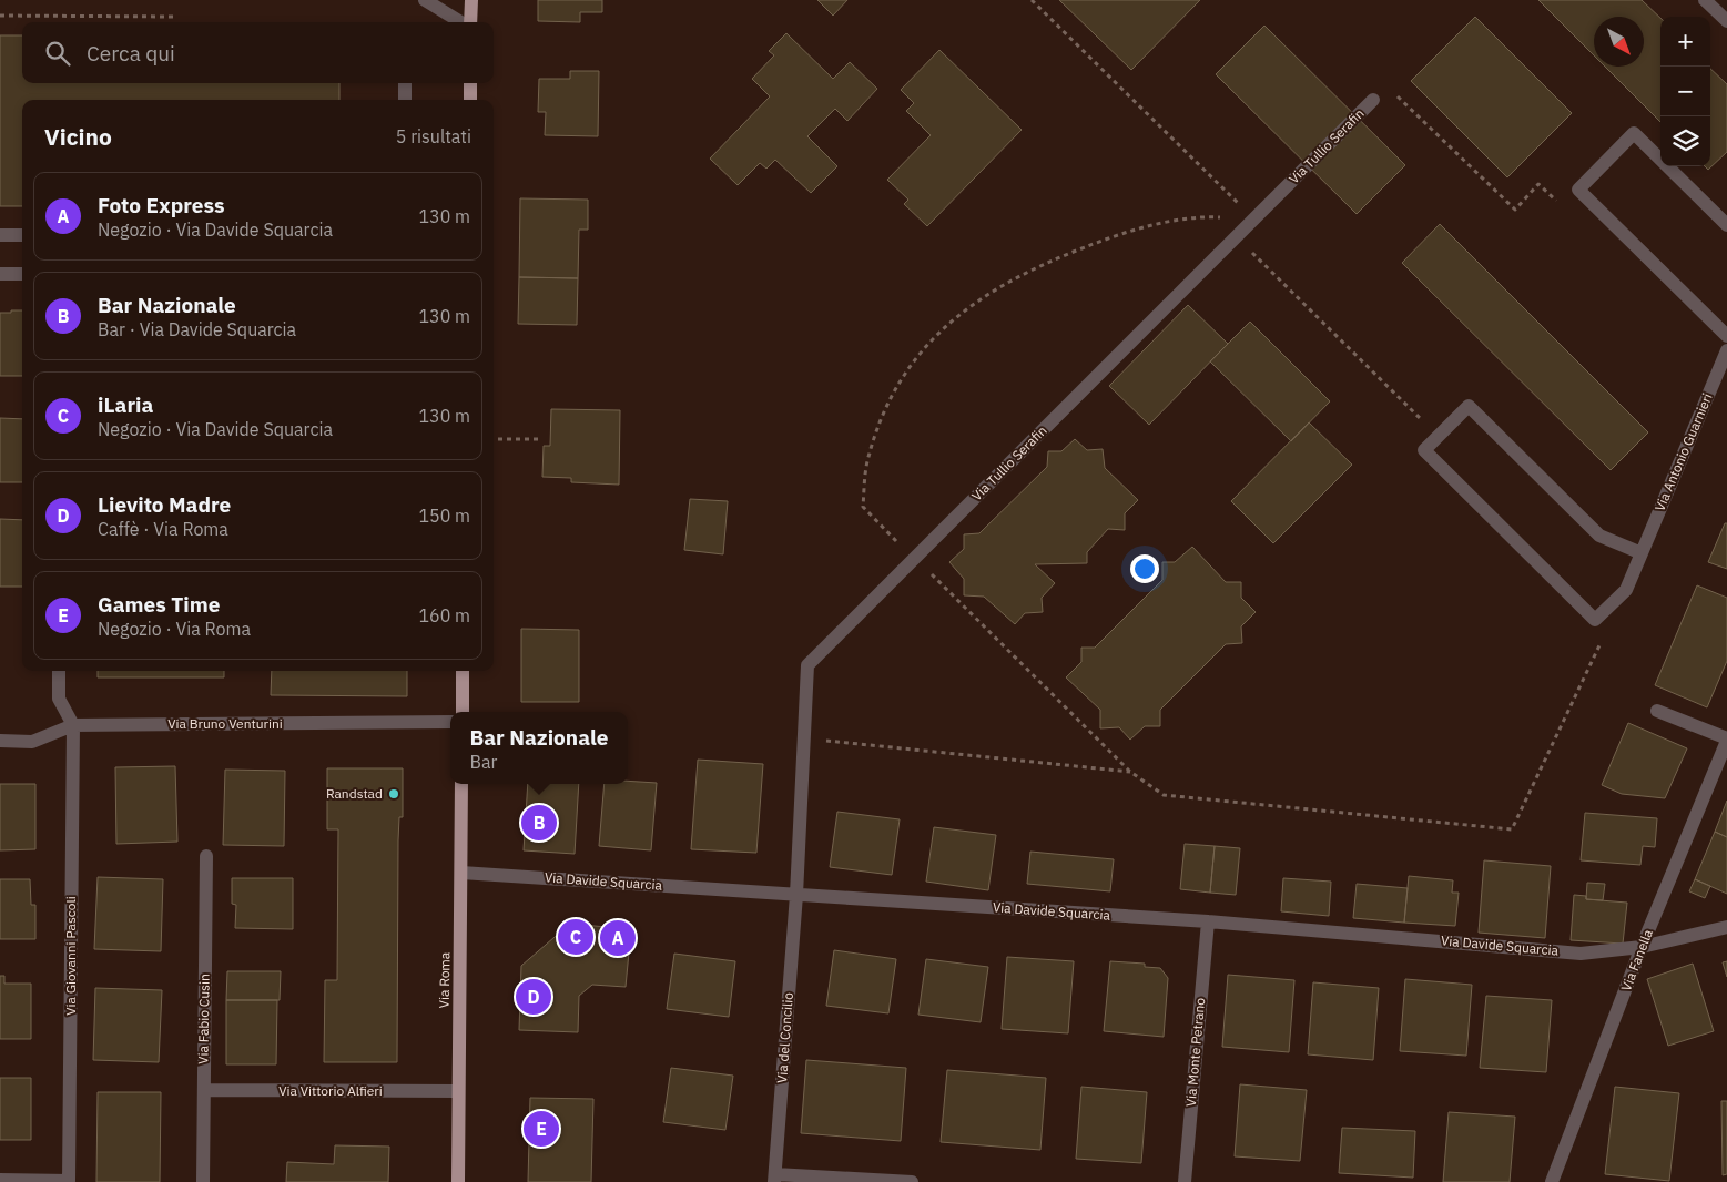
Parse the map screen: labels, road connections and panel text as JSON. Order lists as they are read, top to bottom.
{
  "streets": {
    "main road": ["Via Roma"],
    "street": [
      "Via Tullio Serafin",
      "Via Antonio Guarnieri",
      "Via Bruno Venturini",
      "Via Davide Squarcia",
      "Via Giovanni Pascoli",
      "Via Fanella",
      "Via Fabio Cusin",
      "Via del Concilio",
      "Via Monte Petrano",
      "Via Vittorio Alfieri"
    ]
  },
  "crossings": [
    ["Via Tullio Serafin", "Via Davide Squarcia"],
    ["Via Tullio Serafin", "Via del Concilio"],
    ["Via Bruno Venturini", "Via Giovanni Pascoli"],
    ["Via Davide Squarcia", "Via Fanella"],
    ["Via Davide Squarcia", "Via Roma"],
    ["Via Davide Squarcia", "Via del Concilio"],
    ["Via Davide Squarcia", "Via Monte Petrano"],
    ["Via Roma", "Via Vittorio Alfieri"],
    ["Via Fabio Cusin", "Via Vittorio Alfieri"]
  ],
  "places": ["Randstad"],
  "north": "bottom right",
  "page": {
    "map_buttons": ["+", "−"],
    "search": "Cerca qui",
    "heading": ["Vicino", "5 risultati"],
    "list": [
      {
        "mark": "A",
        "name": "Foto Express",
        "note": "Negozio · Via Davide Squarcia",
        "value": "130 m"
      },
      {
        "mark": "B",
        "name": "Bar Nazionale",
        "note": "Bar · Via Davide Squarcia",
        "value": "130 m"
      },
      {
        "mark": "C",
        "name": "iLaria",
        "note": "Negozio · Via Davide Squarcia",
        "value": "130 m"
      },
      {
        "mark": "D",
        "name": "Lievito Madre",
        "note": "Caffè · Via Roma",
        "value": "150 m"
      },
      {
        "mark": "E",
        "name": "Games Time",
        "note": "Negozio · Via Roma",
        "value": "160 m"
      }
    ],
    "popup": ["Bar Nazionale", "Bar"],
    "pins": [
      "B",
      "C",
      "A",
      "D",
      "E"
    ]
  }
}
